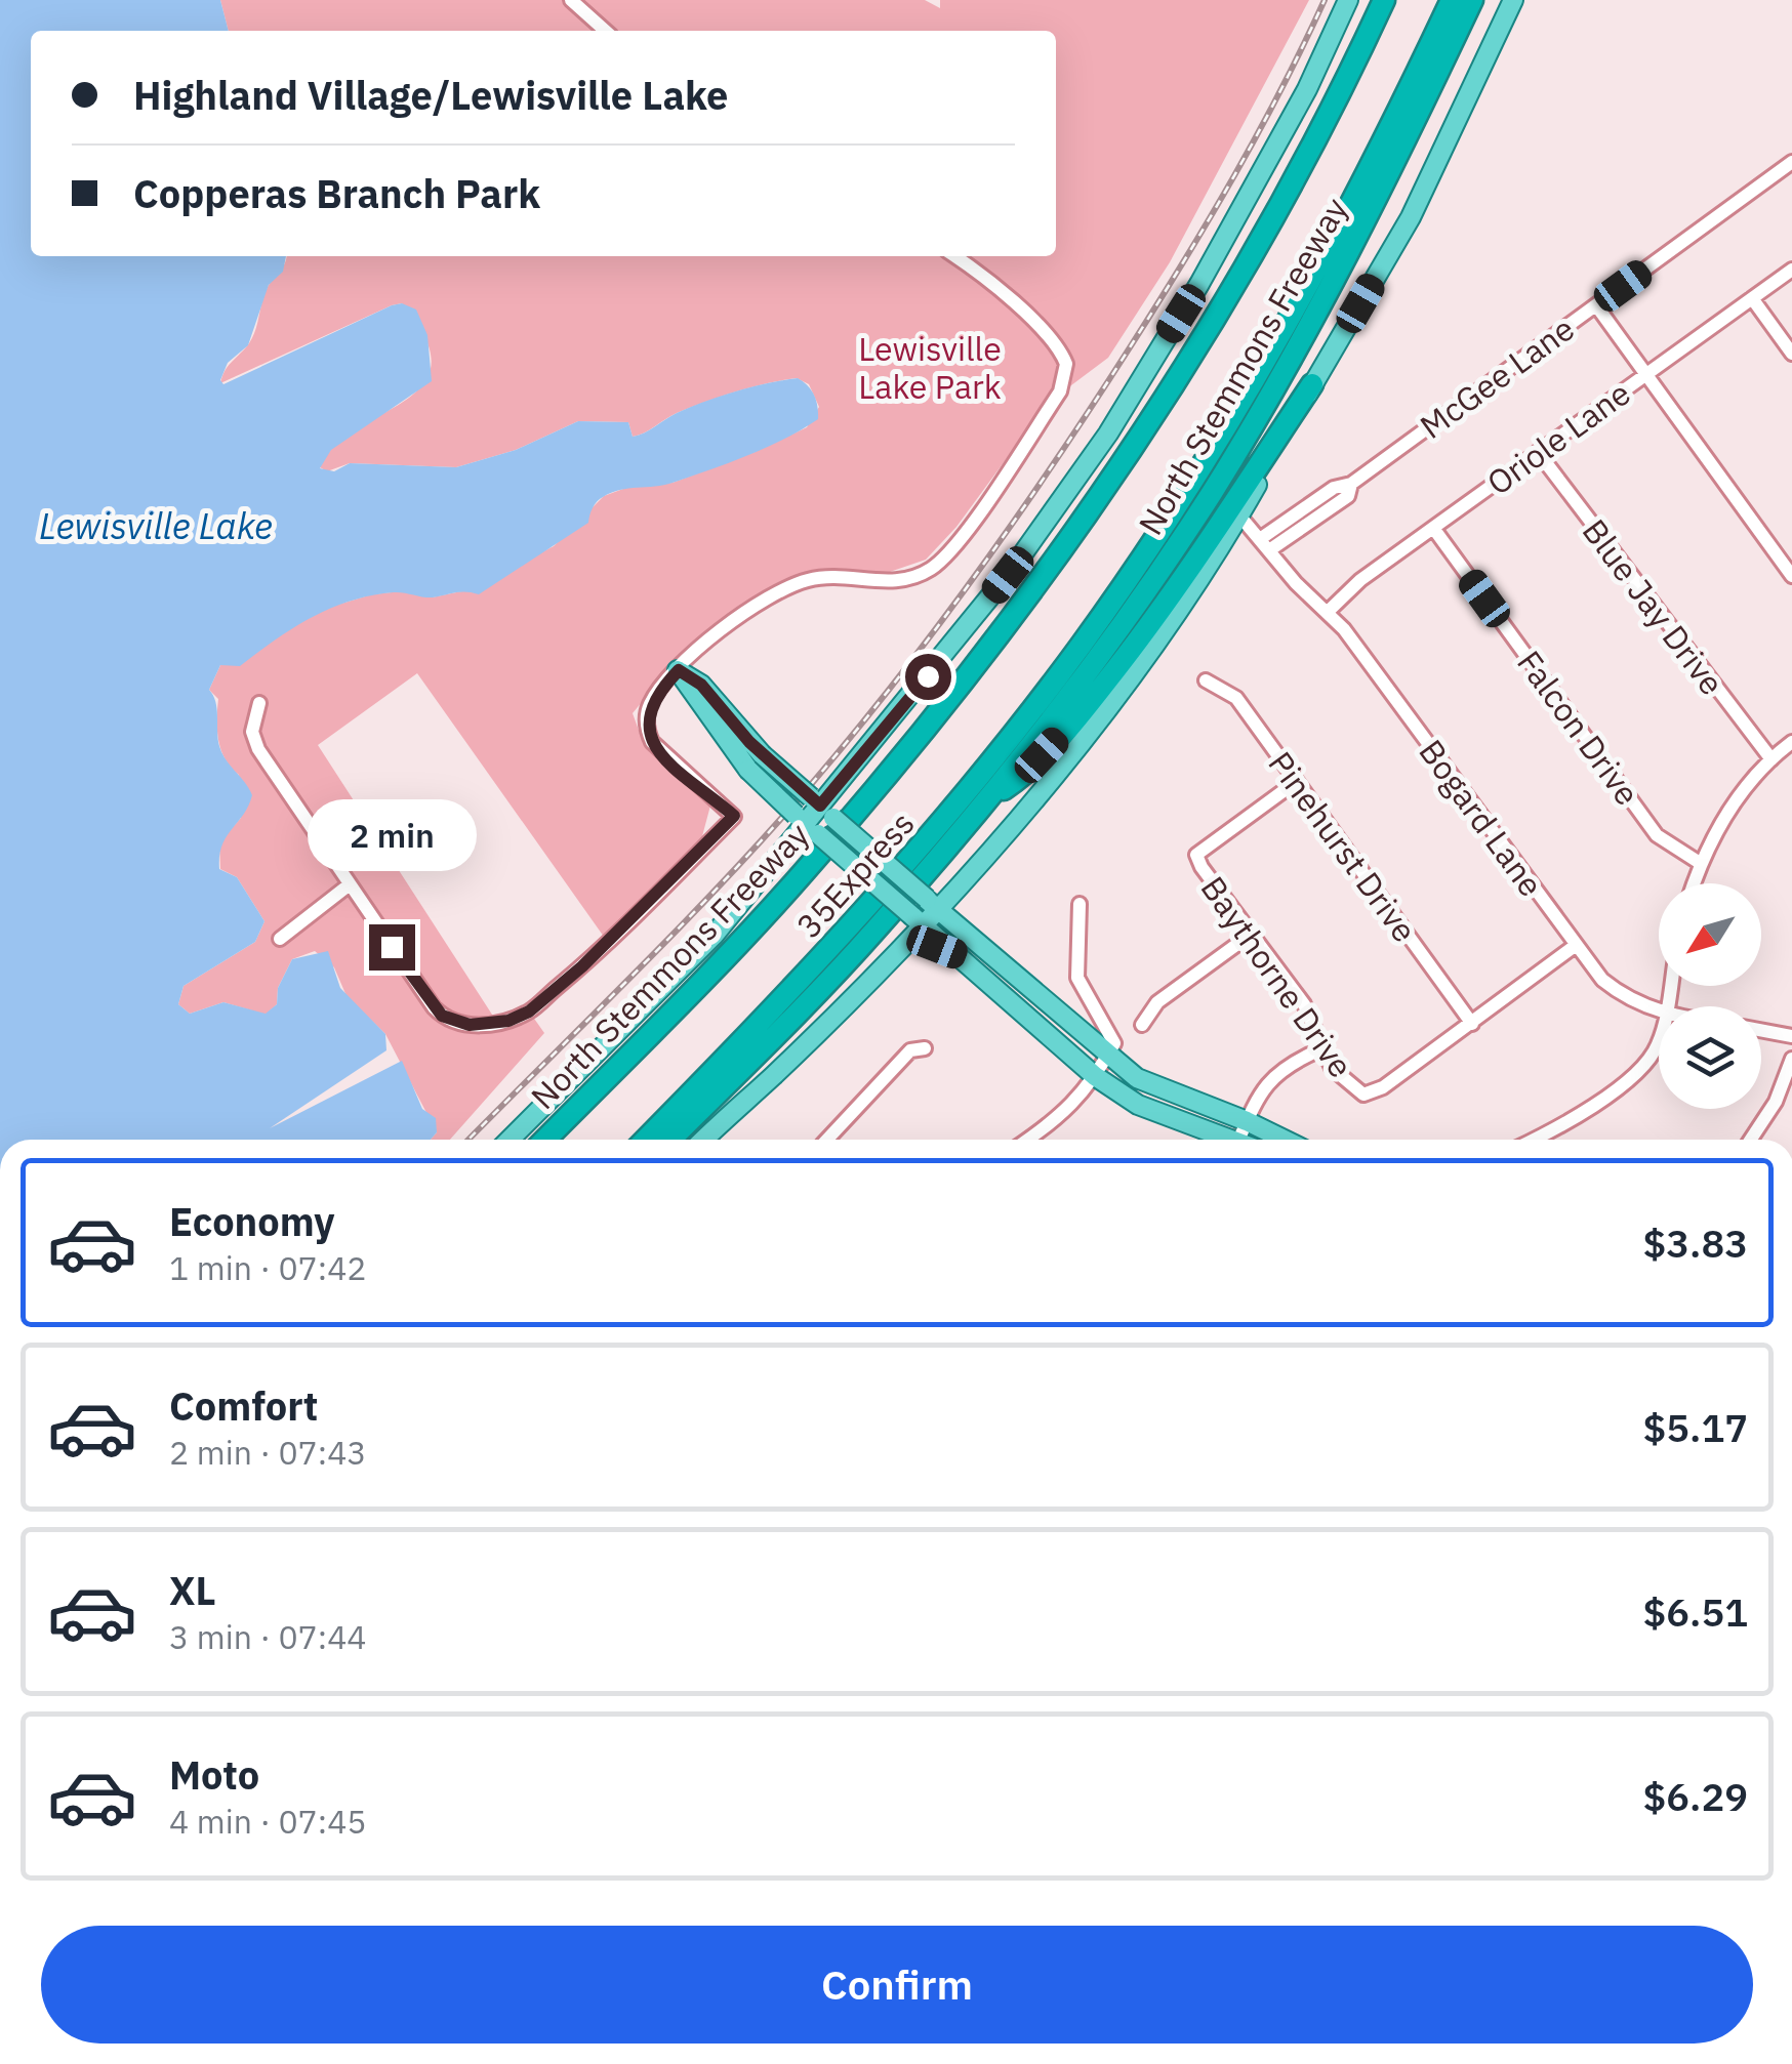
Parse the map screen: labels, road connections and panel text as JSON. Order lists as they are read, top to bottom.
{
  "streets": {
    "highway": ["North Stemmons Freeway", "35Express"],
    "street": [
      "McGee Lane",
      "Oriole Lane",
      "Blue Jay Drive",
      "Falcon Drive",
      "Bogard Lane",
      "Pinehurst Drive",
      "Baythorne Drive"
    ]
  },
  "crossings": [
    ["North Stemmons Freeway", "Bogard Lane"],
    ["McGee Lane", "Bogard Lane"],
    ["Oriole Lane", "Blue Jay Drive"],
    ["Oriole Lane", "Falcon Drive"],
    ["Oriole Lane", "Bogard Lane"],
    ["Pinehurst Drive", "Baythorne Drive"]
  ],
  "water": ["Lewisville Lake"],
  "parks": ["Lewisville Lake Park"],
  "north": "bottom left",
  "page": {
    "banner": ["Highland Village/Lewisville Lake", "Copperas Branch Park"],
    "bubble": "2 min",
    "list": [
      {
        "name": "Economy",
        "note": "1 min · 07:42",
        "value": "$3.83"
      },
      {
        "name": "Comfort",
        "note": "2 min · 07:43",
        "value": "$5.17"
      },
      {
        "name": "XL",
        "note": "3 min · 07:44",
        "value": "$6.51"
      },
      {
        "name": "Moto",
        "note": "4 min · 07:45",
        "value": "$6.29"
      }
    ],
    "buttons": "Confirm"
  }
}
